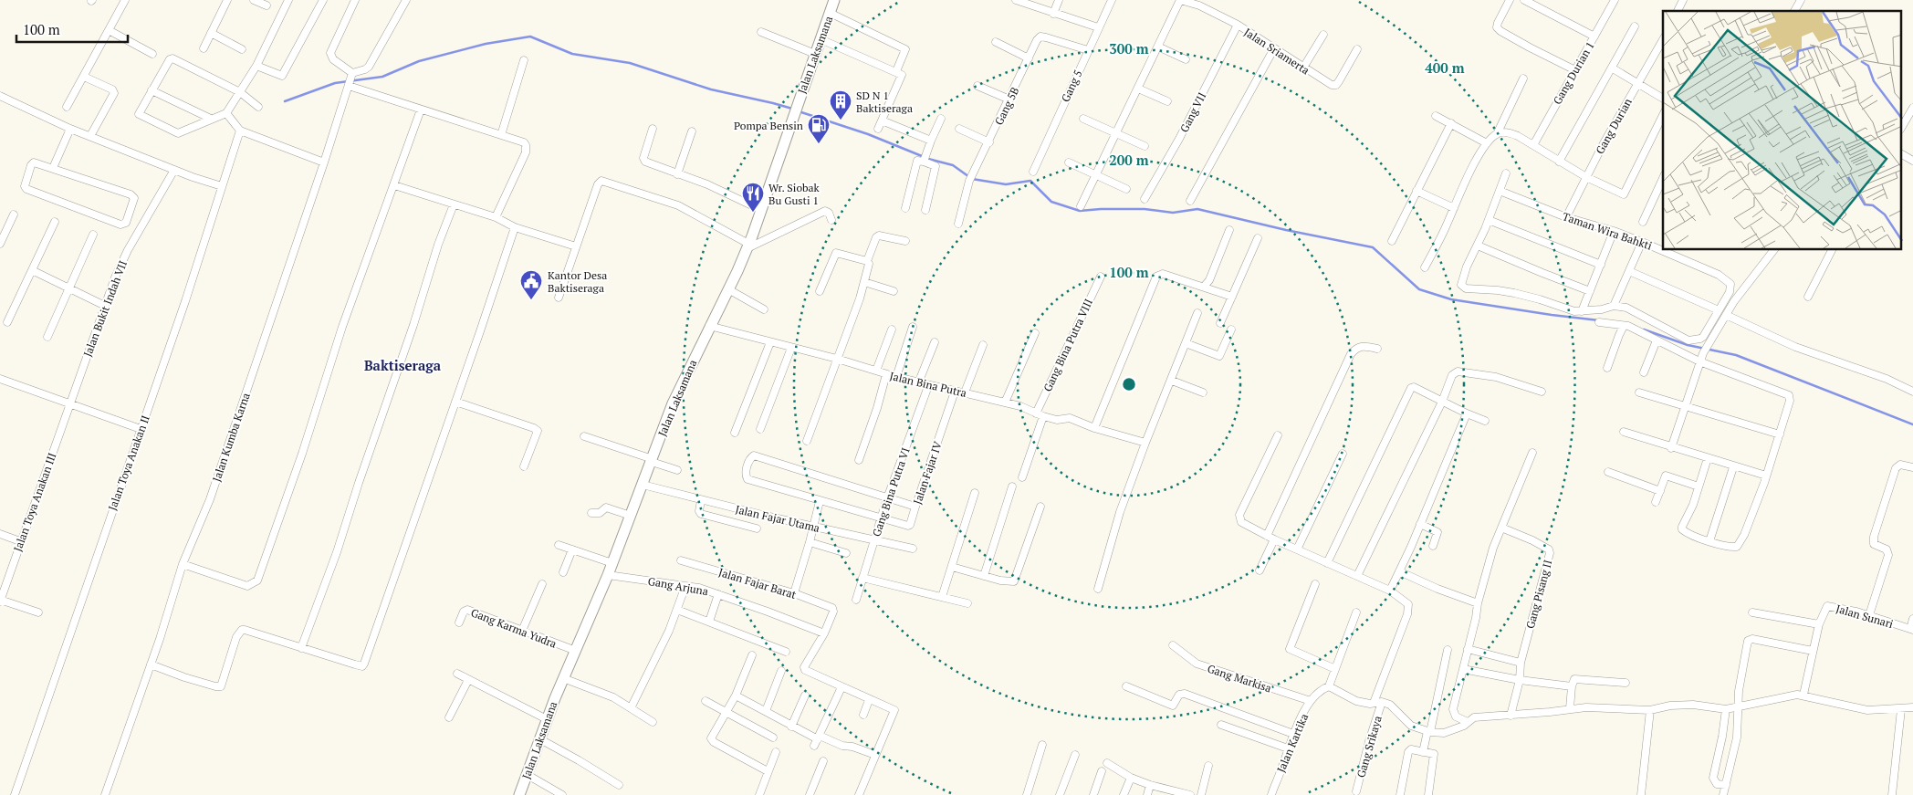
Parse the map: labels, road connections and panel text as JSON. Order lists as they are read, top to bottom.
{
  "streets": {
    "main road": ["Jalan Laksamana"],
    "street": [
      "Jalan Sriamerta",
      "Gang Durian 1",
      "Gang 5",
      "Gang 5B",
      "Gang VII",
      "Gang Durian",
      "Taman Wira Bahkti",
      "Jalan Bukit Indah VII",
      "Gang Bina Putra VIII",
      "Jalan Bina Putra",
      "Jalan Kumba Karna",
      "Jalan Toya Anakan II",
      "Jalan Fajar IV",
      "Gang Bina Putra VI",
      "Jalan Toya Anakan III",
      "Jalan Fajar Utama",
      "Jalan Fajar Barat",
      "Gang Arjuna",
      "Gang Pisang II",
      "Jalan Sunari",
      "Gang Karma Yudra",
      "Gang Markisa",
      "Jalan Kartika",
      "Gang Srikaya"
    ]
  },
  "crossings": [
    ["Jalan Sriamerta", "Gang VII"],
    ["Jalan Laksamana", "Jalan Bina Putra"],
    ["Jalan Laksamana", "Jalan Fajar Utama"],
    ["Jalan Laksamana", "Gang Arjuna"],
    ["Jalan Laksamana", "Gang Karma Yudra"],
    ["Gang 5", "Gang 5B"],
    ["Gang Durian", "Taman Wira Bahkti"],
    ["Jalan Bukit Indah VII", "Jalan Toya Anakan III"],
    ["Gang Bina Putra VIII", "Jalan Bina Putra"],
    ["Jalan Bina Putra", "Jalan Fajar IV"],
    ["Jalan Bina Putra", "Gang Bina Putra VI"],
    ["Jalan Fajar IV", "Gang Bina Putra VI"],
    ["Gang Bina Putra VI", "Jalan Fajar Utama"],
    ["Gang Markisa", "Jalan Kartika"]
  ],
  "districts": ["Baktiseraga"],
  "places": {
    "building": ["SD N 1 Baktiseraga"],
    "fuel station": ["Pompa Bensin"],
    "restaurant": ["Wr. Siobak Bu Gusti 1"],
    "public building": ["Kantor Desa Baktiseraga"]
  },
  "scale_bar": "100 m",
  "rings": [
    "300 m",
    "400 m",
    "200 m",
    "100 m"
  ]
}
